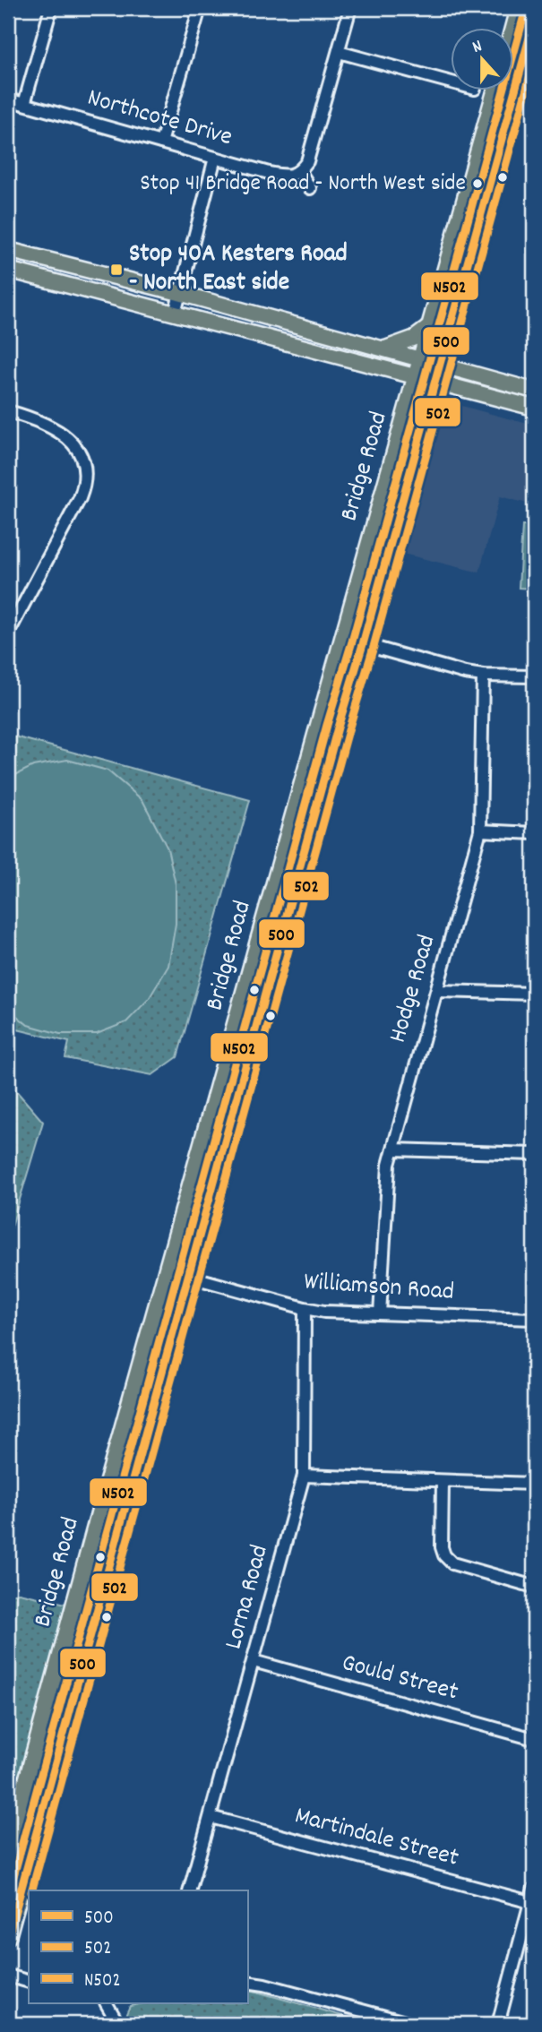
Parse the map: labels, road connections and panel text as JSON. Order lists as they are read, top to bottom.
{
  "streets": {
    "main road": ["Bridge Road"],
    "street": [
      "Northcote Drive",
      "Hodge Road",
      "Williamson Road",
      "Lorna Road",
      "Gould Street",
      "Martindale Street"
    ]
  },
  "crossings": [
    ["Bridge Road", "Williamson Road"],
    ["Hodge Road", "Williamson Road"],
    ["Williamson Road", "Lorna Road"],
    ["Lorna Road", "Gould Street"],
    ["Lorna Road", "Martindale Street"]
  ],
  "places": {
    "other": ["Stop 41 Bridge Road - North West side"],
    "transit": ["Stop 40A Kesters Road - North East side"]
  },
  "lines": ["transit line N502", "transit line 500", "transit line 502"],
  "legend": ["500", "502", "N502"],
  "north": "top"
}
